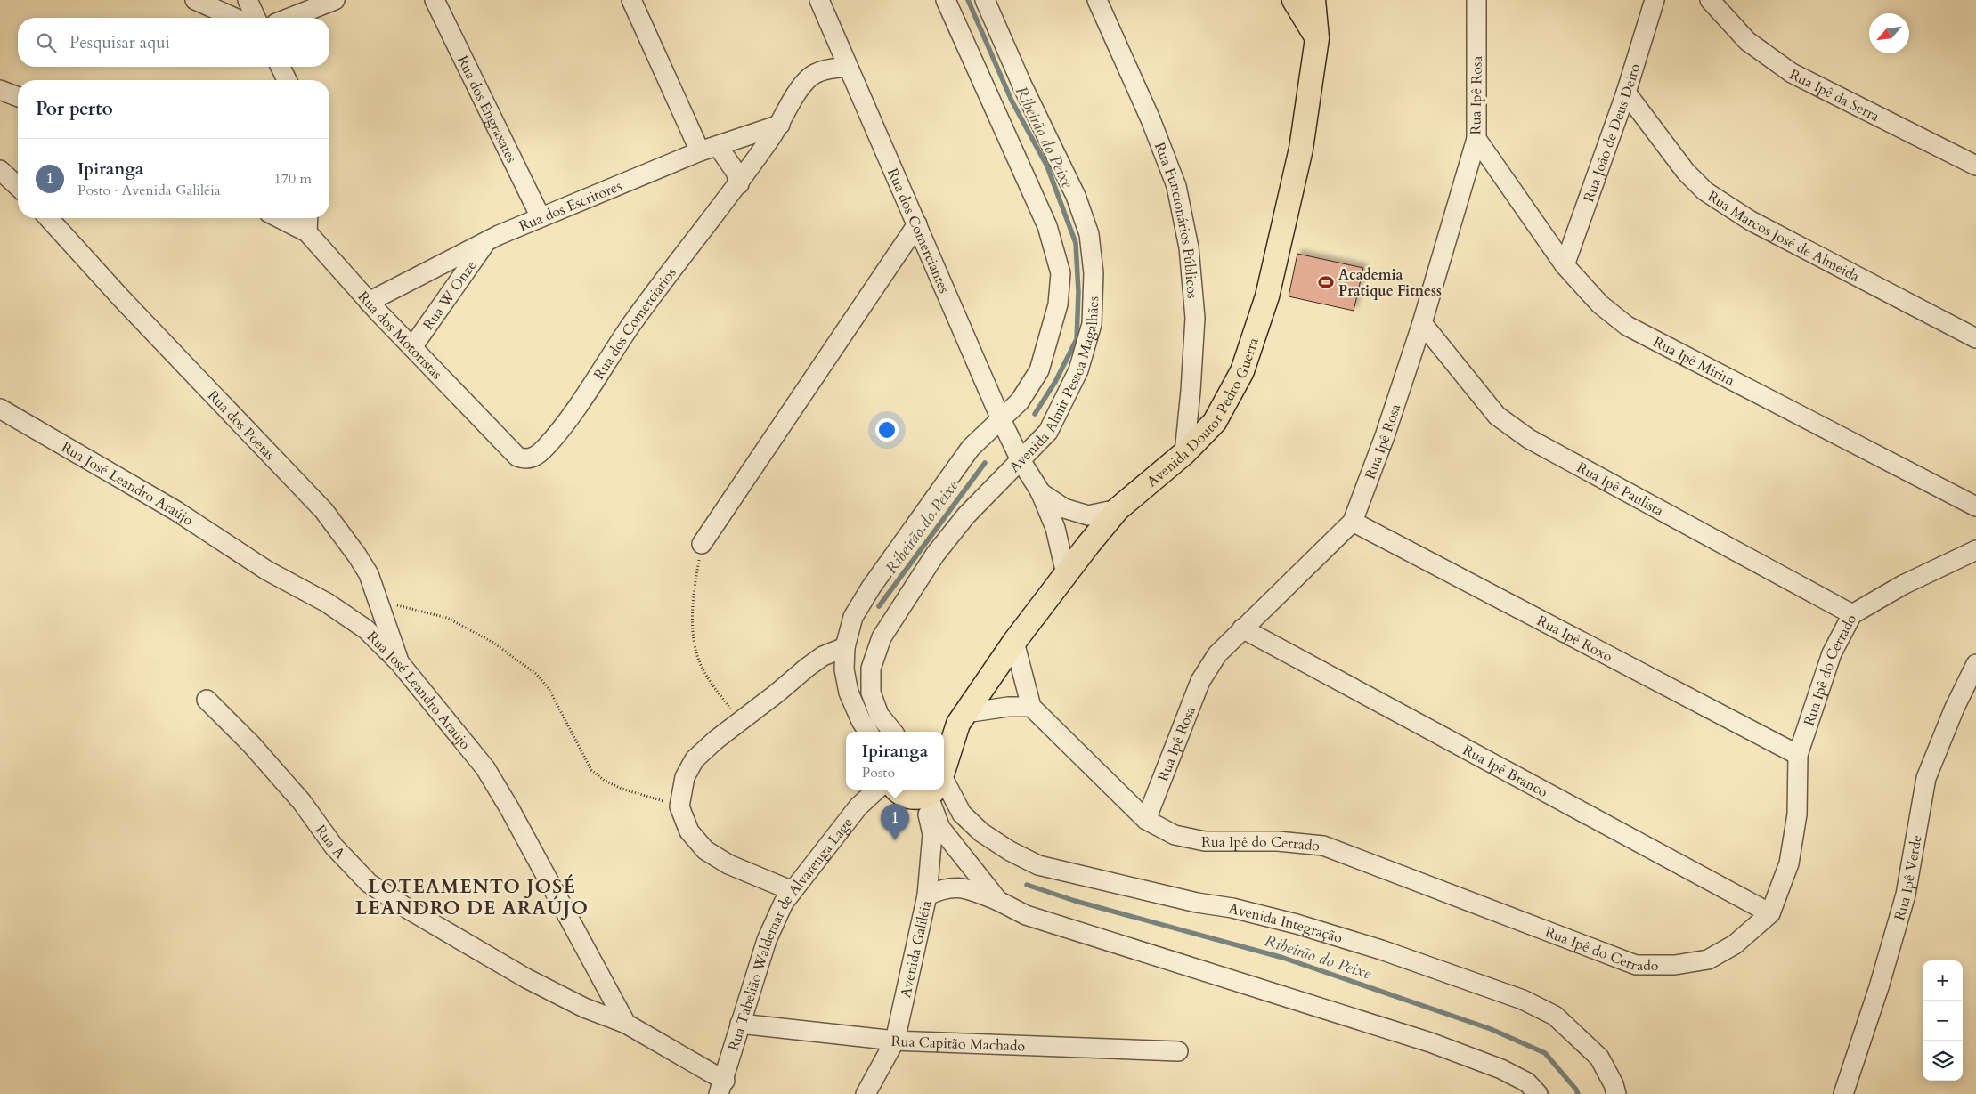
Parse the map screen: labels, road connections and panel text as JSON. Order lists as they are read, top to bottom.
{
  "streets": {
    "main road": ["Avenida Doutor Pedro Guerra"],
    "street": [
      "Rua Ipê da Serra",
      "Rua Ipê Rosa",
      "Rua dos Engraxates",
      "Rua João de Deus Deiro",
      "Rua dos Escritores",
      "Rua Funcionários Públicos",
      "Rua dos Comerciantes",
      "Rua Marcos José de Almeida",
      "Rua W Onze",
      "Rua dos Comerciários",
      "Rua dos Motoristas",
      "Rua Ipê Mirim",
      "Avenida Almir Pessoa Magalhães",
      "Rua dos Poetas",
      "Rua José Leandro Araújo",
      "Rua Ipê Paulista",
      "Rua Ipê Roxo",
      "Rua Ipê do Cerrado",
      "Rua Ipê Branco",
      "Rua A",
      "Rua Ipê Verde",
      "Avenida Integração",
      "Rua Tabelião Waldemar de Alvarenga Lage",
      "Avenida Galiléia",
      "Rua Capitão Machado"
    ]
  },
  "crossings": [
    ["Rua Ipê Rosa", "Rua Ipê Mirim"],
    ["Rua Ipê Rosa", "Rua Ipê Paulista"],
    ["Rua Ipê Rosa", "Rua Ipê Roxo"],
    ["Rua Ipê Rosa", "Rua Ipê do Cerrado"],
    ["Rua Ipê Rosa", "Rua Ipê Branco"],
    ["Rua dos Engraxates", "Rua dos Escritores"],
    ["Rua João de Deus Deiro", "Rua Marcos José de Almeida"],
    ["Rua João de Deus Deiro", "Rua Ipê Mirim"],
    ["Rua dos Escritores", "Rua W Onze"],
    ["Rua dos Escritores", "Rua dos Comerciários"],
    ["Rua dos Escritores", "Rua dos Motoristas"],
    ["Rua Funcionários Públicos", "Avenida Doutor Pedro Guerra"],
    ["Rua dos Comerciantes", "Rua dos Comerciários"],
    ["Rua dos Comerciantes", "Avenida Almir Pessoa Magalhães"],
    ["Rua W Onze", "Rua dos Motoristas"],
    ["Rua dos Comerciários", "Rua dos Motoristas"],
    ["Rua dos Poetas", "Rua José Leandro Araújo"],
    ["Rua José Leandro Araújo", "Rua A"],
    ["Rua Ipê Paulista", "Rua Ipê do Cerrado"],
    ["Rua Ipê Roxo", "Rua Ipê do Cerrado"],
    ["Rua Ipê do Cerrado", "Rua Ipê Branco"],
    ["Rua Tabelião Waldemar de Alvarenga Lage", "Rua Capitão Machado"],
    ["Avenida Galiléia", "Rua Capitão Machado"]
  ],
  "districts": ["LOTEAMENTO JOSÉ LEANDRO DE ARAÚJO"],
  "water": ["Ribeirão do Peixe"],
  "places": {
    "sports": ["Academia Pratique Fitness"]
  },
  "north": "bottom left",
  "page": {
    "search": "Pesquisar aqui",
    "heading": "Por perto",
    "list": [
      {
        "mark": "1",
        "name": "Ipiranga",
        "note": "Posto · Avenida Galiléia",
        "value": "170 m"
      }
    ],
    "popup": ["Ipiranga", "Posto"],
    "pins": "1",
    "map_buttons": ["+", "−"]
  }
}
